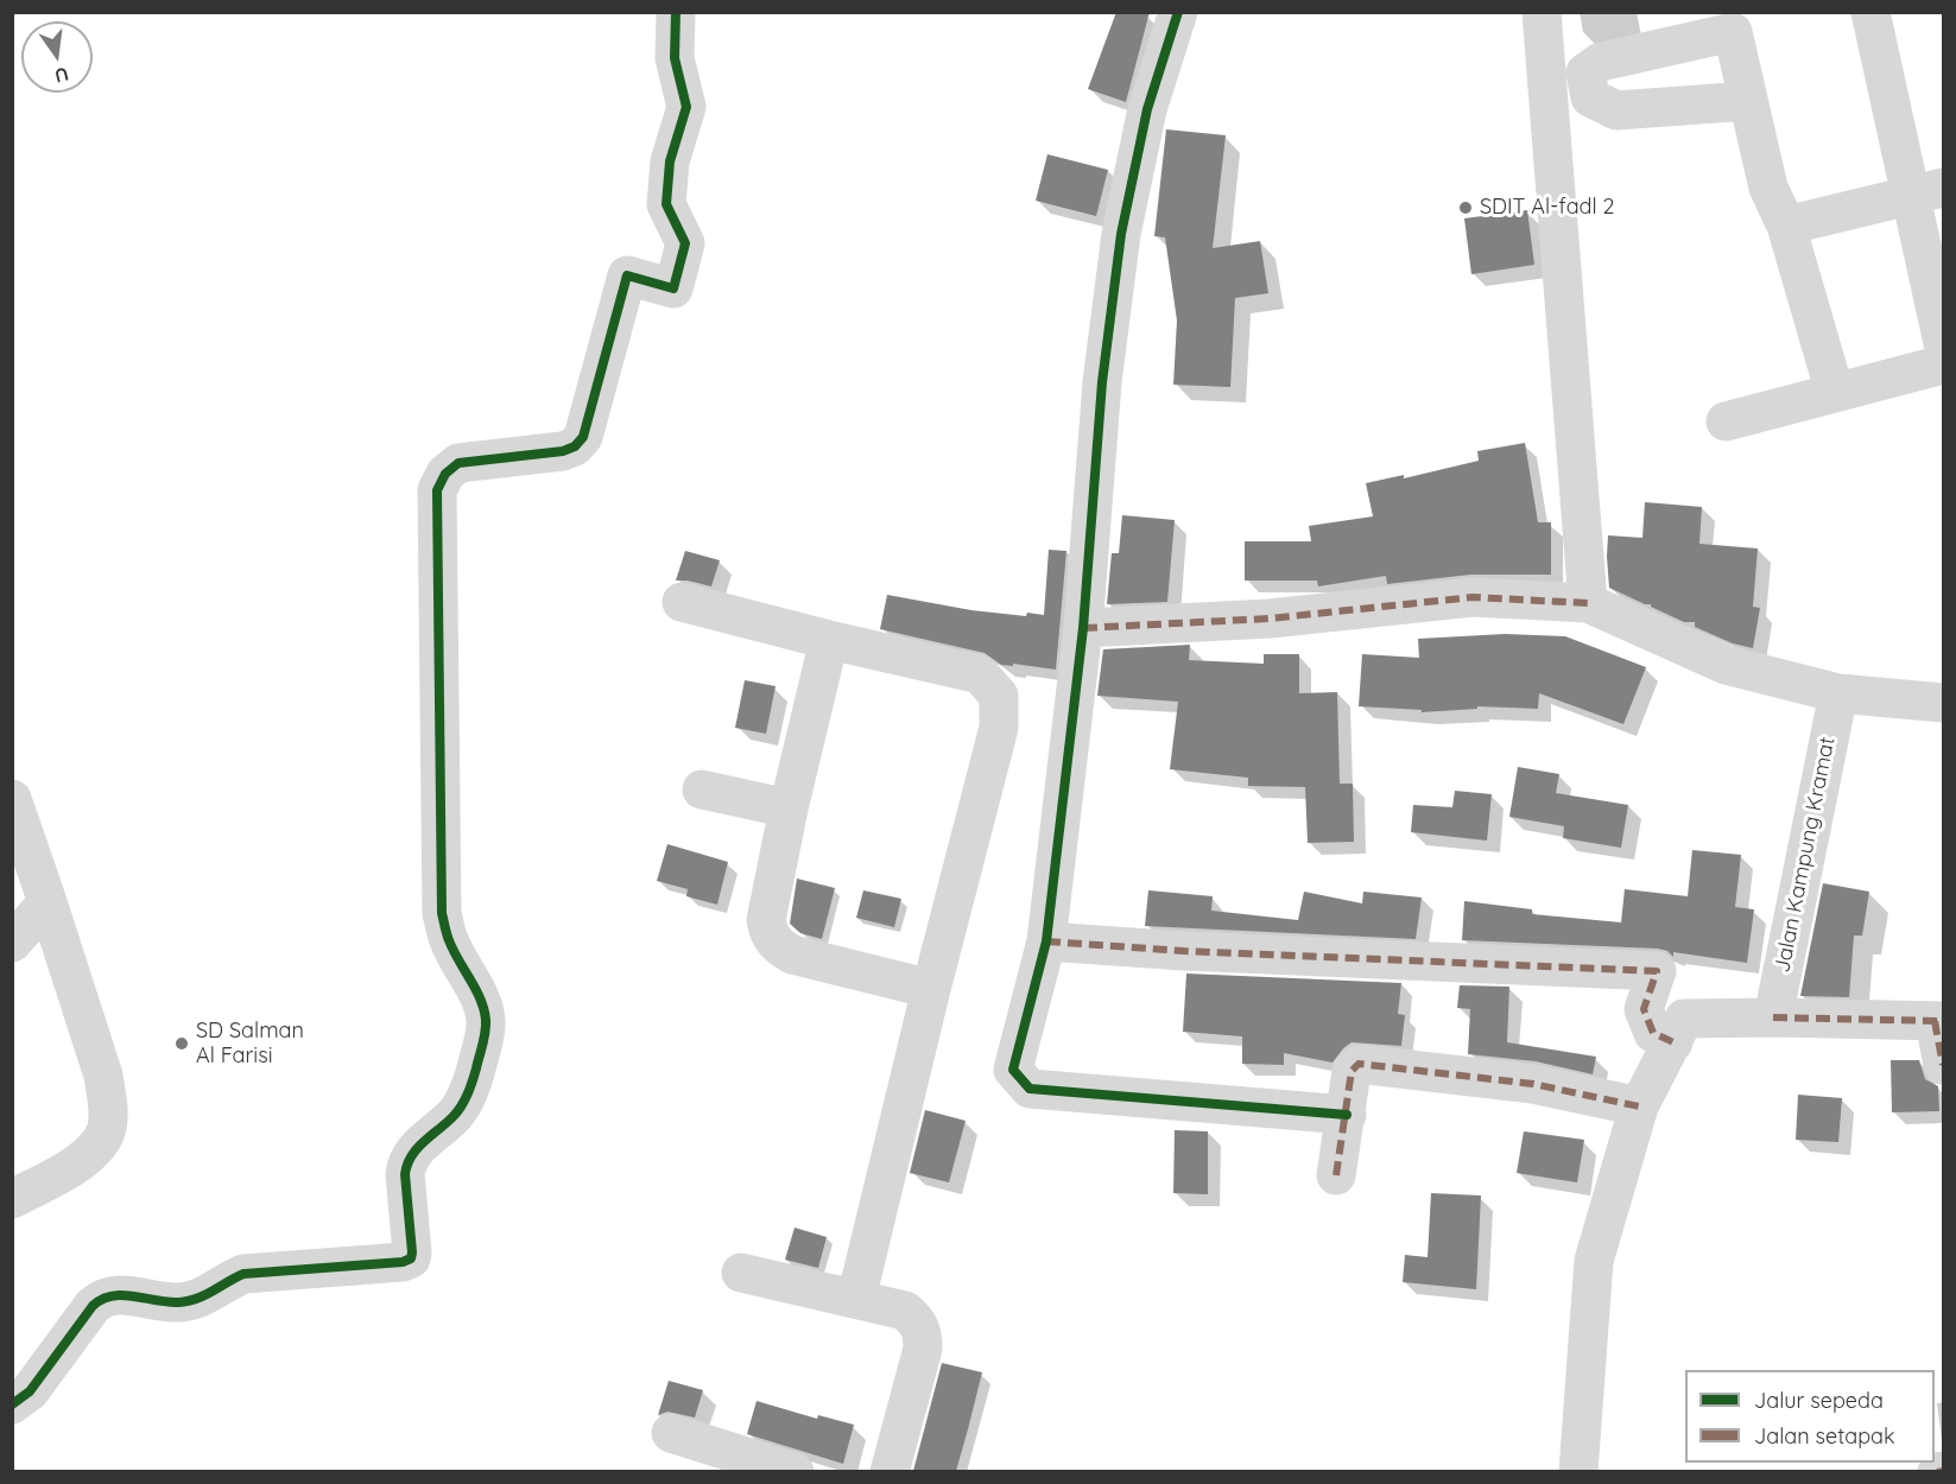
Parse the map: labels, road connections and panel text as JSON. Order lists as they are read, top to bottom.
{
  "streets": {
    "street": ["Jalan Kampung Kramat"]
  },
  "places": ["SDIT Al-fadl 2", "SD Salman Al Farisi"],
  "legend": ["Jalur sepeda", "Jalan setapak"],
  "north": "bottom"
}
